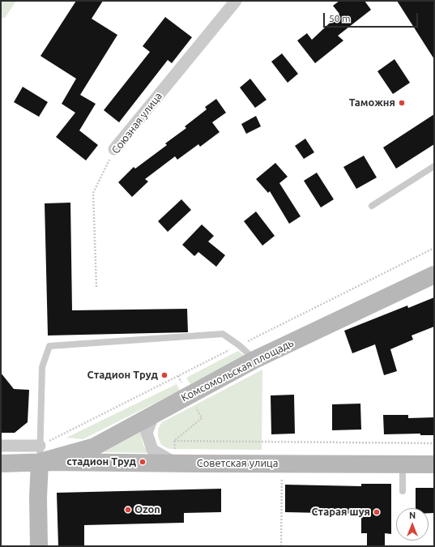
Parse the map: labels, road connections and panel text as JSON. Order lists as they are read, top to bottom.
{
  "streets": {
    "street": ["Союзная улица", "Комсомольская площадь", "Советская улица"]
  },
  "crossings": [
    ["Комсомольская площадь", "Советская улица"]
  ],
  "places": [
    "Таможня",
    "Стадион Труд",
    "стадион Труд",
    "Ozon",
    "Старая шуя"
  ],
  "scale_bar": "50 m",
  "north": "top"
}
